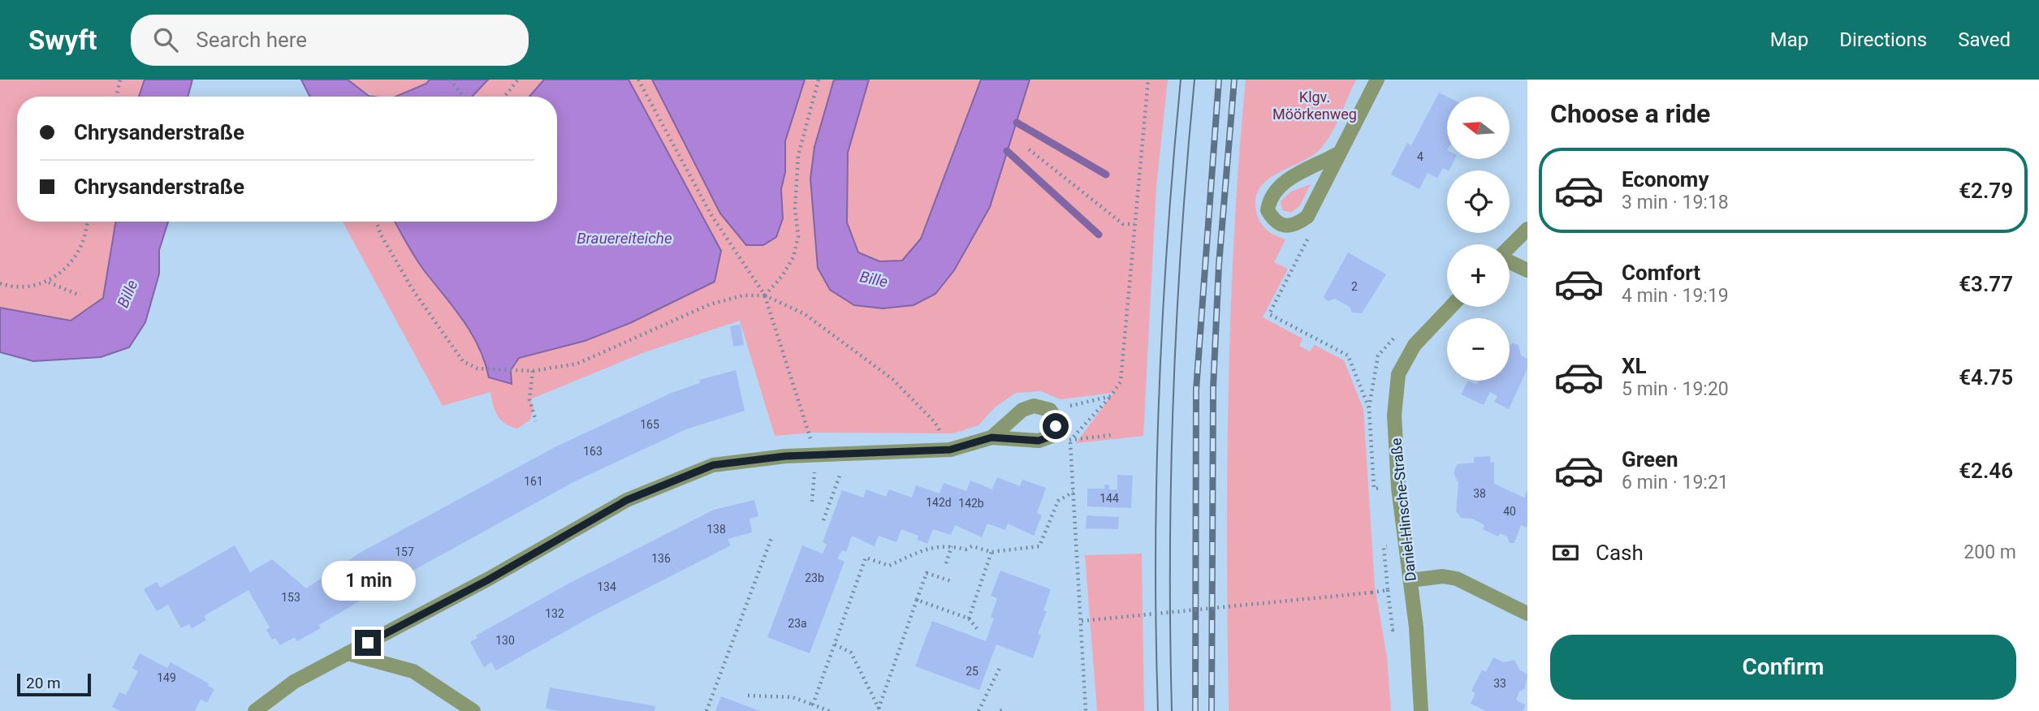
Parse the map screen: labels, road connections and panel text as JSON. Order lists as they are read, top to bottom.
{
  "streets": {
    "street": ["Daniel-Hinsche-Straße"]
  },
  "water": ["Brauereiteiche", "Bille"],
  "parks": ["Klgv. Möörkenweg"],
  "house_numbers": [
    "4",
    "2",
    "165",
    "163",
    "161",
    "38",
    "144",
    "142d",
    "142b",
    "40",
    "138",
    "157",
    "136",
    "23b",
    "134",
    "153",
    "132",
    "23a",
    "130",
    "25",
    "149",
    "33"
  ],
  "scale_bar": "20 m",
  "north": "left",
  "page": {
    "header": "Swyft",
    "search": "Search here",
    "nav": ["Map", "Directions", "Saved"],
    "heading": "Choose a ride",
    "map_buttons": ["+", "−"],
    "banner": ["Chrysanderstraße", "Chrysanderstraße"],
    "list": [
      {
        "name": "Economy",
        "note": "3 min · 19:18",
        "value": "€2.79"
      },
      {
        "name": "Comfort",
        "note": "4 min · 19:19",
        "value": "€3.77"
      },
      {
        "name": "XL",
        "note": "5 min · 19:20",
        "value": "€4.75"
      },
      {
        "name": "Green",
        "note": "6 min · 19:21",
        "value": "€2.46"
      }
    ],
    "pay": ["Cash", "200 m"],
    "bubble": "1 min",
    "buttons": "Confirm",
    "scale": "20 m"
  }
}
